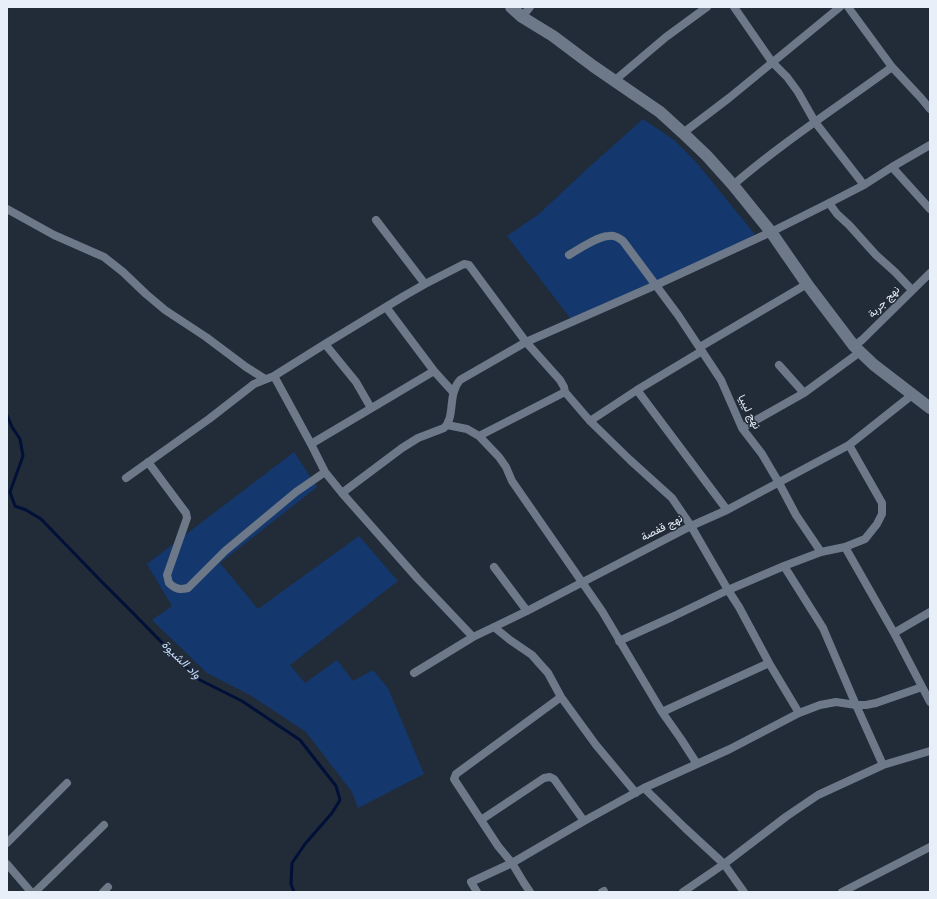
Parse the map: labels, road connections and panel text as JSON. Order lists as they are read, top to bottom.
{
  "streets": {
    "street": ["نهج جربة", "نهج ليبيا", "نهج قفصة"]
  },
  "crossings": [
    ["نهج جربة", "نهج ليبيا"],
    ["نهج ليبيا", "نهج قفصة"]
  ],
  "water": ["واد الشيوة"]
}
